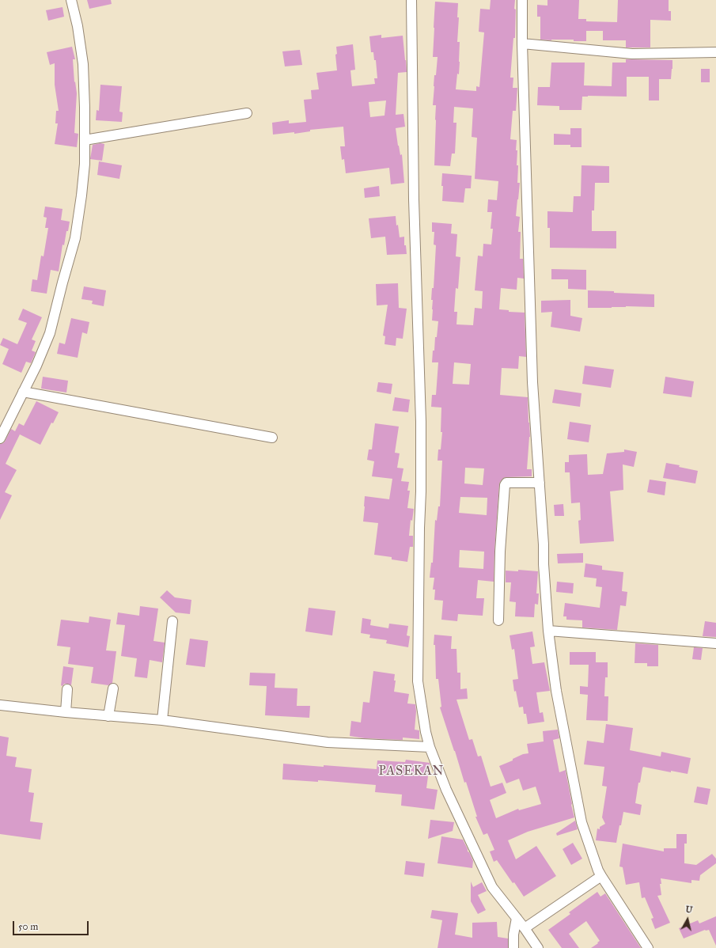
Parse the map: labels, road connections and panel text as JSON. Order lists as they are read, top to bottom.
{
  "districts": ["PASEKAN"],
  "scale_bar": "50 m",
  "north": "top"
}
